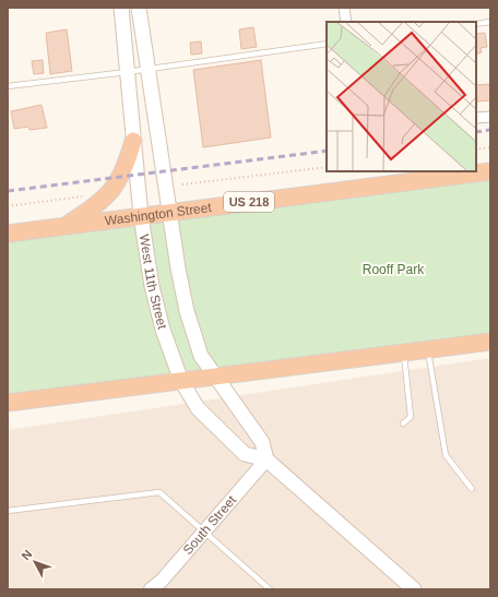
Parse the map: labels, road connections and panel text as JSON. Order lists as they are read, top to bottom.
{
  "streets": {
    "highway": ["US 218", "Washington Street"],
    "main road": ["West 11th Street"],
    "street": ["South Street"]
  },
  "crossings": [
    ["Washington Street", "West 11th Street"],
    ["West 11th Street", "South Street"]
  ],
  "parks": ["Rooff Park"],
  "north": "top left"
}
